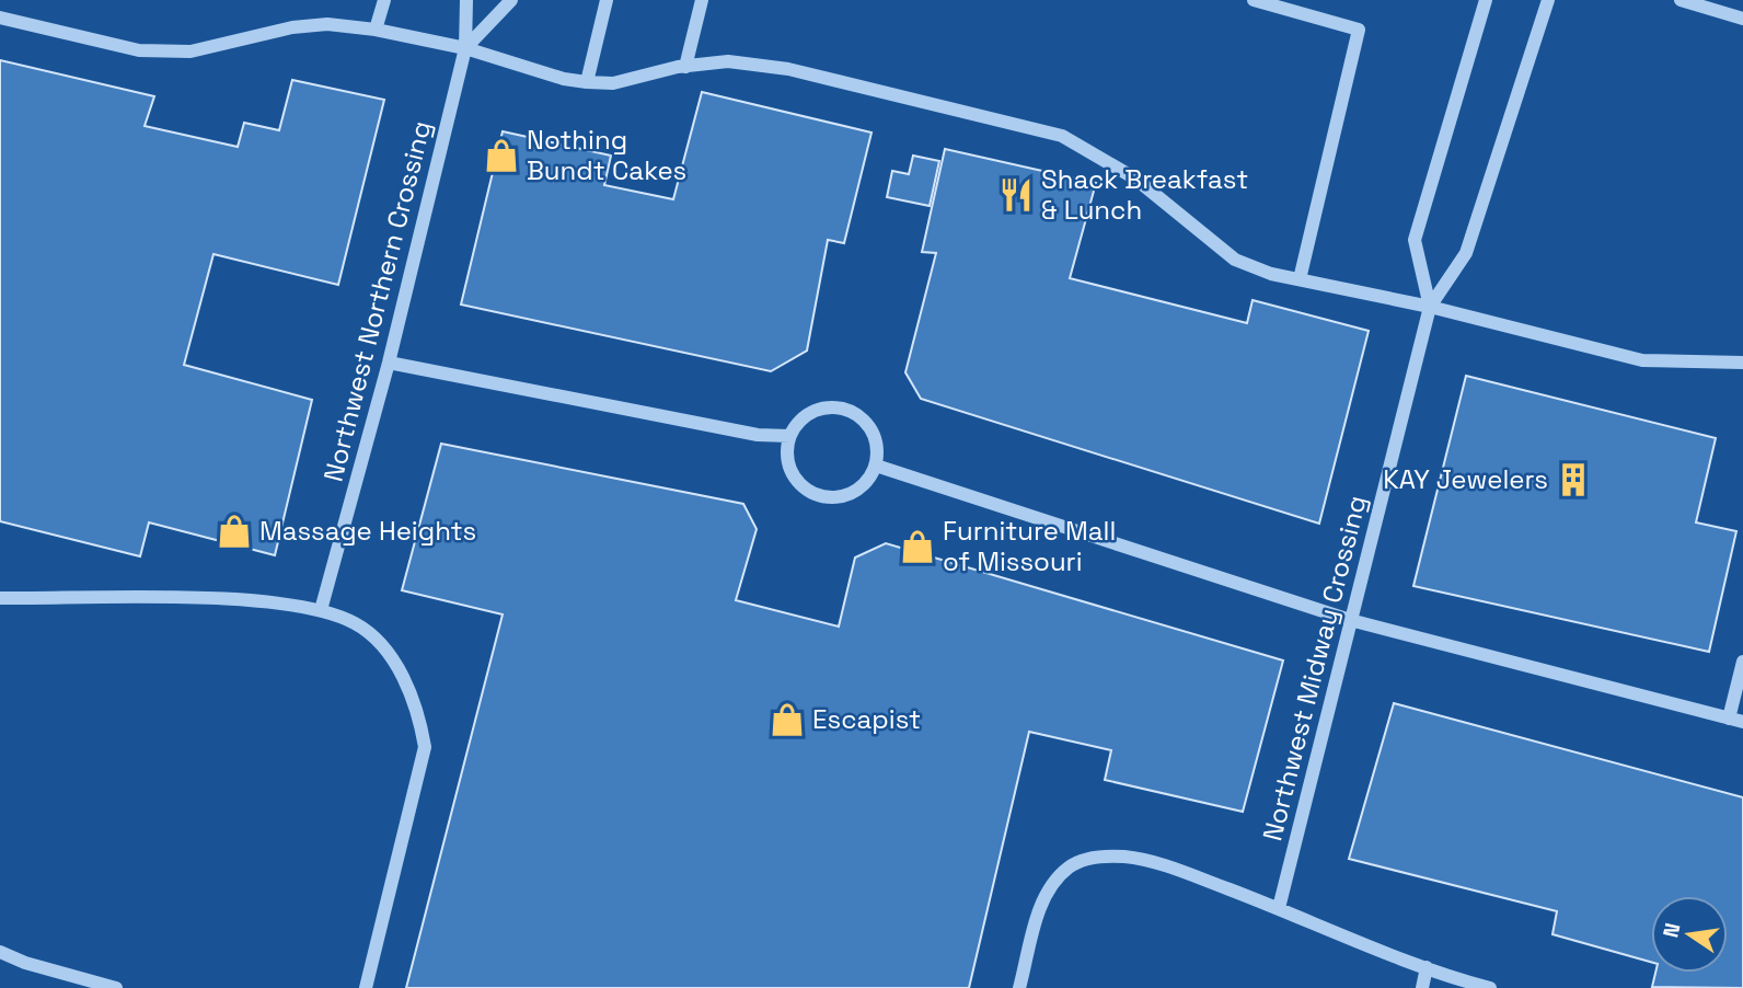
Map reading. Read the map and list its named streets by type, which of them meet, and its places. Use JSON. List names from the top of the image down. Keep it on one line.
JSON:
{"streets":{"street":["Northwest Northern Crossing","Northwest Midway Crossing"]},"places":{"shop":["Nothing Bundt Cakes","Massage Heights","Furniture Mall of Missouri","Escapist"],"restaurant":["Shack Breakfast & Lunch"],"building":["KAY Jewelers"]},"north":"left"}
